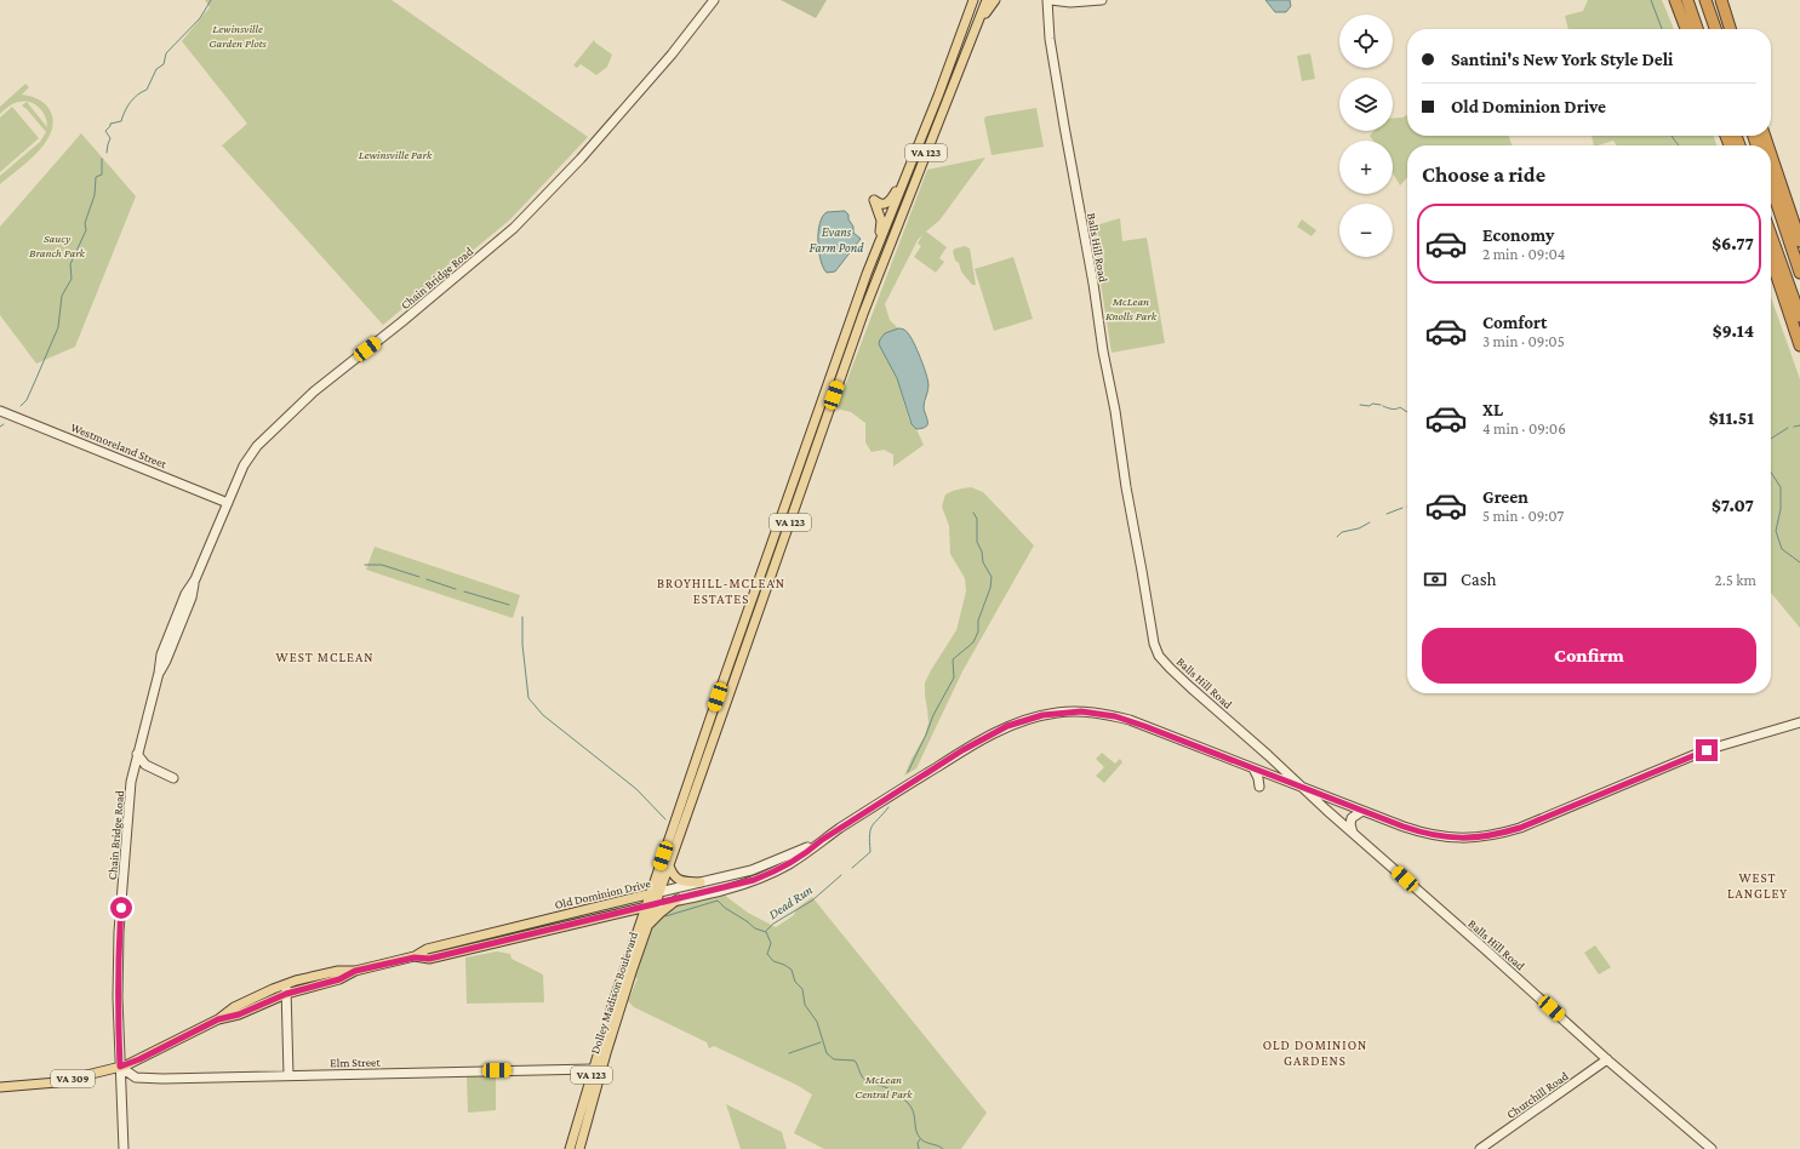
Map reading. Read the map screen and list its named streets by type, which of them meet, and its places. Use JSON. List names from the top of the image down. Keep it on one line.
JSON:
{"streets":{"main road":["VA 123","Balls Hill Road","Chain Bridge Road","Westmoreland Street","Old Dominion Drive","Dolley Madison Boulevard","Elm Street","VA 309","Churchill Road"]},"crossings":[["Balls Hill Road","Old Dominion Drive"],["Balls Hill Road","Churchill Road"],["Chain Bridge Road","Westmoreland Street"],["Chain Bridge Road","Old Dominion Drive"],["Chain Bridge Road","Elm Street"],["Old Dominion Drive","Dolley Madison Boulevard"],["Old Dominion Drive","Elm Street"],["Dolley Madison Boulevard","Elm Street"]],"districts":["BROYHILL-MCLEAN ESTATES","WEST MCLEAN","WEST LANGLEY","OLD DOMINION GARDENS"],"water":["Evans Farm Pond","Dead Run"],"parks":["Lewinsville Garden Plots","Lewinsville Park","Saucy Branch Park","McLean Knolls Park","McLean Central Park"],"page":{"map_buttons":["+","−"],"banner":["Santini's New York Style Deli","Old Dominion Drive"],"heading":"Choose a ride","list":[{"name":"Economy","note":"2 min · 09:04","value":"$6.77"},{"name":"Comfort","note":"3 min · 09:05","value":"$9.14"},{"name":"XL","note":"4 min · 09:06","value":"$11.51"},{"name":"Green","note":"5 min · 09:07","value":"$7.07"}],"pay":["Cash","2.5 km"],"buttons":"Confirm"}}
